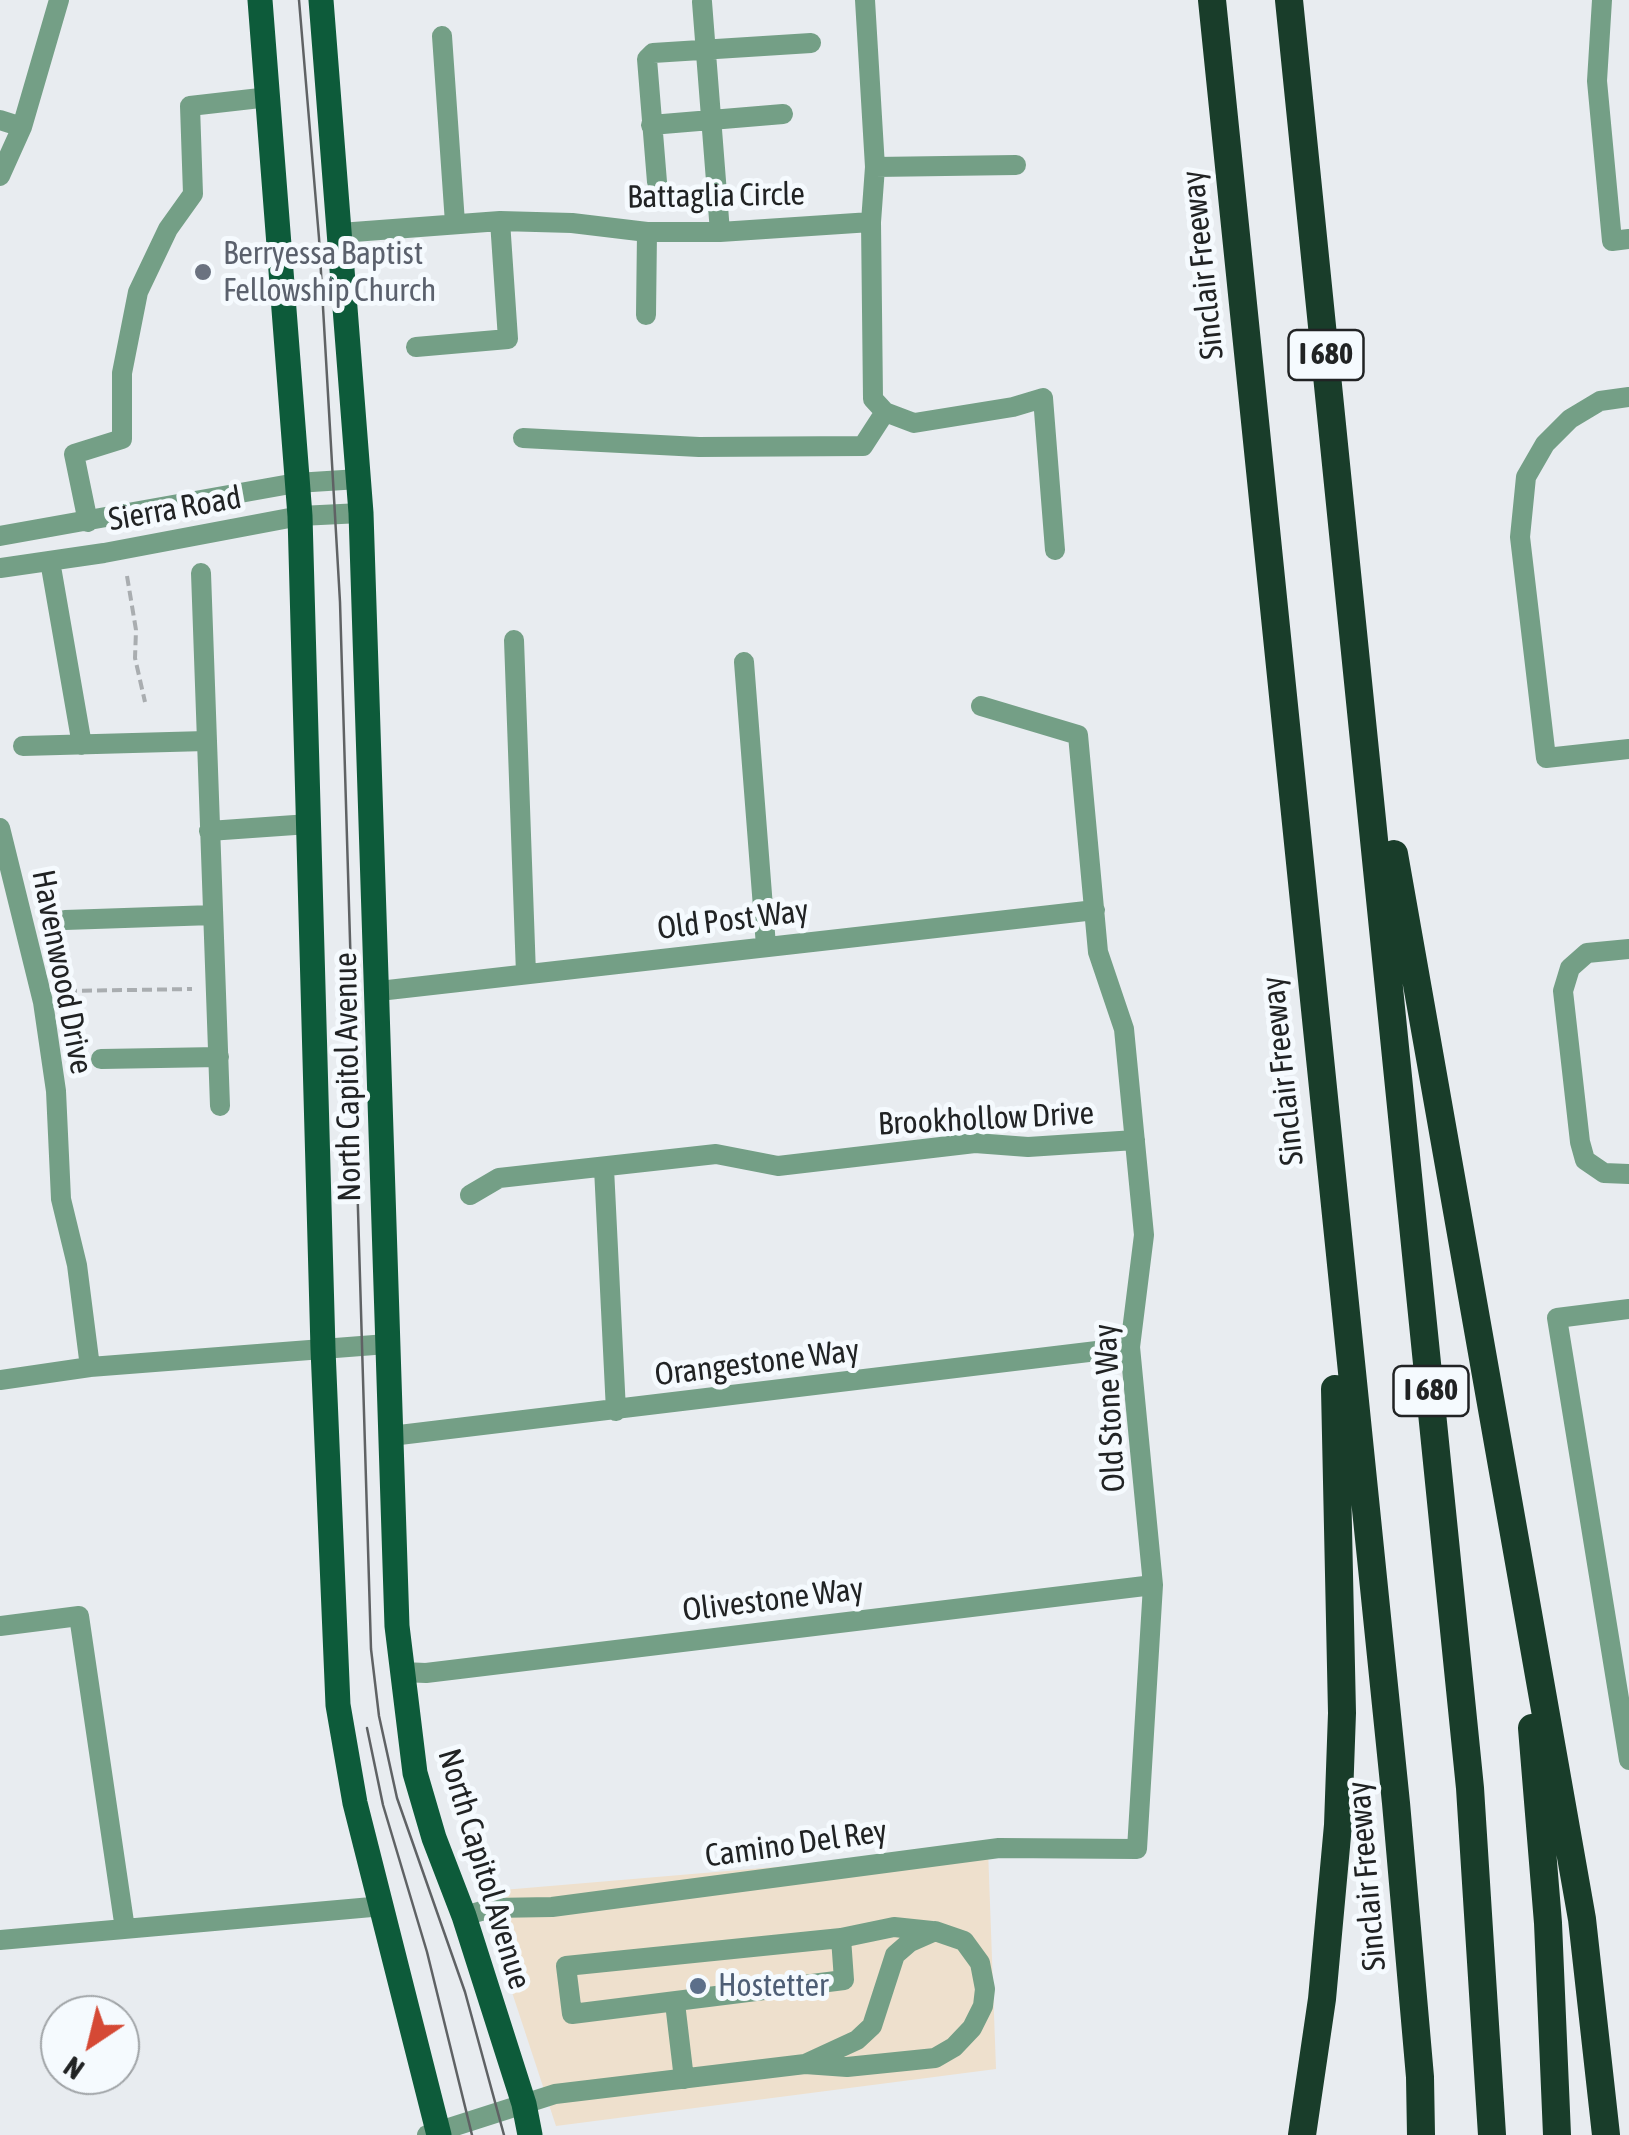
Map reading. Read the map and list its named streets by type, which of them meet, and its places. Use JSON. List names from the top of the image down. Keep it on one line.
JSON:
{"streets":{"highway":["Sinclair Freeway","I 680"],"main road":["North Capitol Avenue"],"street":["Battaglia Circle","Sierra Road","Old Post Way","Havenwood Drive","Brookhollow Drive","Orangestone Way","Old Stone Way","Olivestone Way","Camino Del Rey"]},"crossings":[["Battaglia Circle","North Capitol Avenue"],["Sierra Road","North Capitol Avenue"],["Old Post Way","North Capitol Avenue"],["Old Post Way","Old Stone Way"],["North Capitol Avenue","Orangestone Way"],["North Capitol Avenue","Olivestone Way"],["North Capitol Avenue","Camino Del Rey"],["Brookhollow Drive","Old Stone Way"],["Orangestone Way","Old Stone Way"],["Old Stone Way","Olivestone Way"],["Old Stone Way","Camino Del Rey"]],"places":["Berryessa Baptist Fellowship Church","Hostetter"],"north":"bottom left"}
